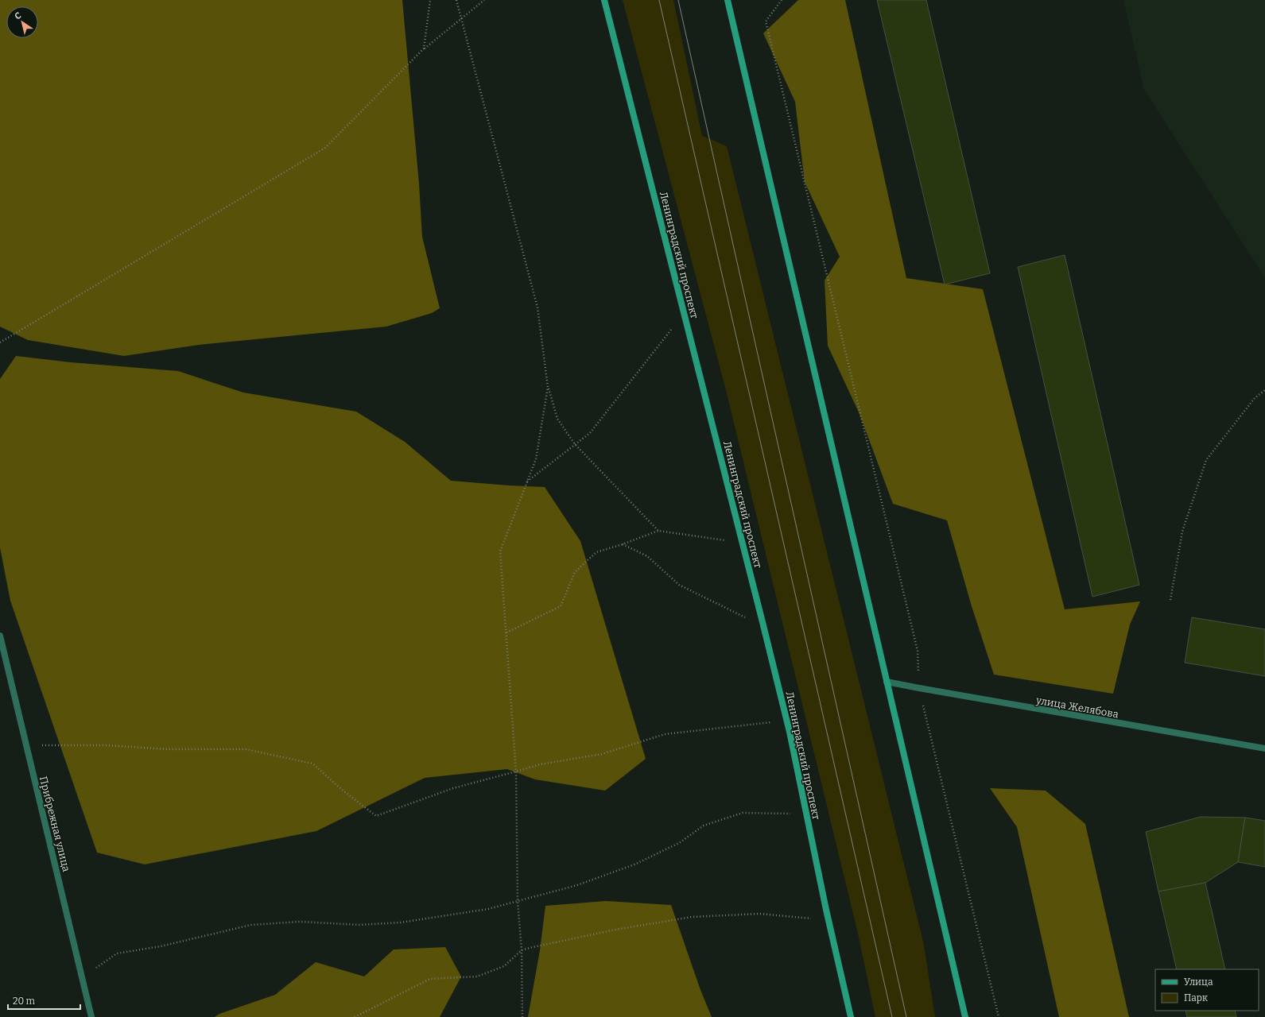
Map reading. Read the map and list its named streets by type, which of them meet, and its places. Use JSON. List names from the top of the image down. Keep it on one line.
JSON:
{"streets":{"main road":["Ленинградский проспект"],"street":["улица Желябова","Прибрежная улица"]},"legend":["Улица","Парк"],"scale_bar":"20 m","north":"top left"}
